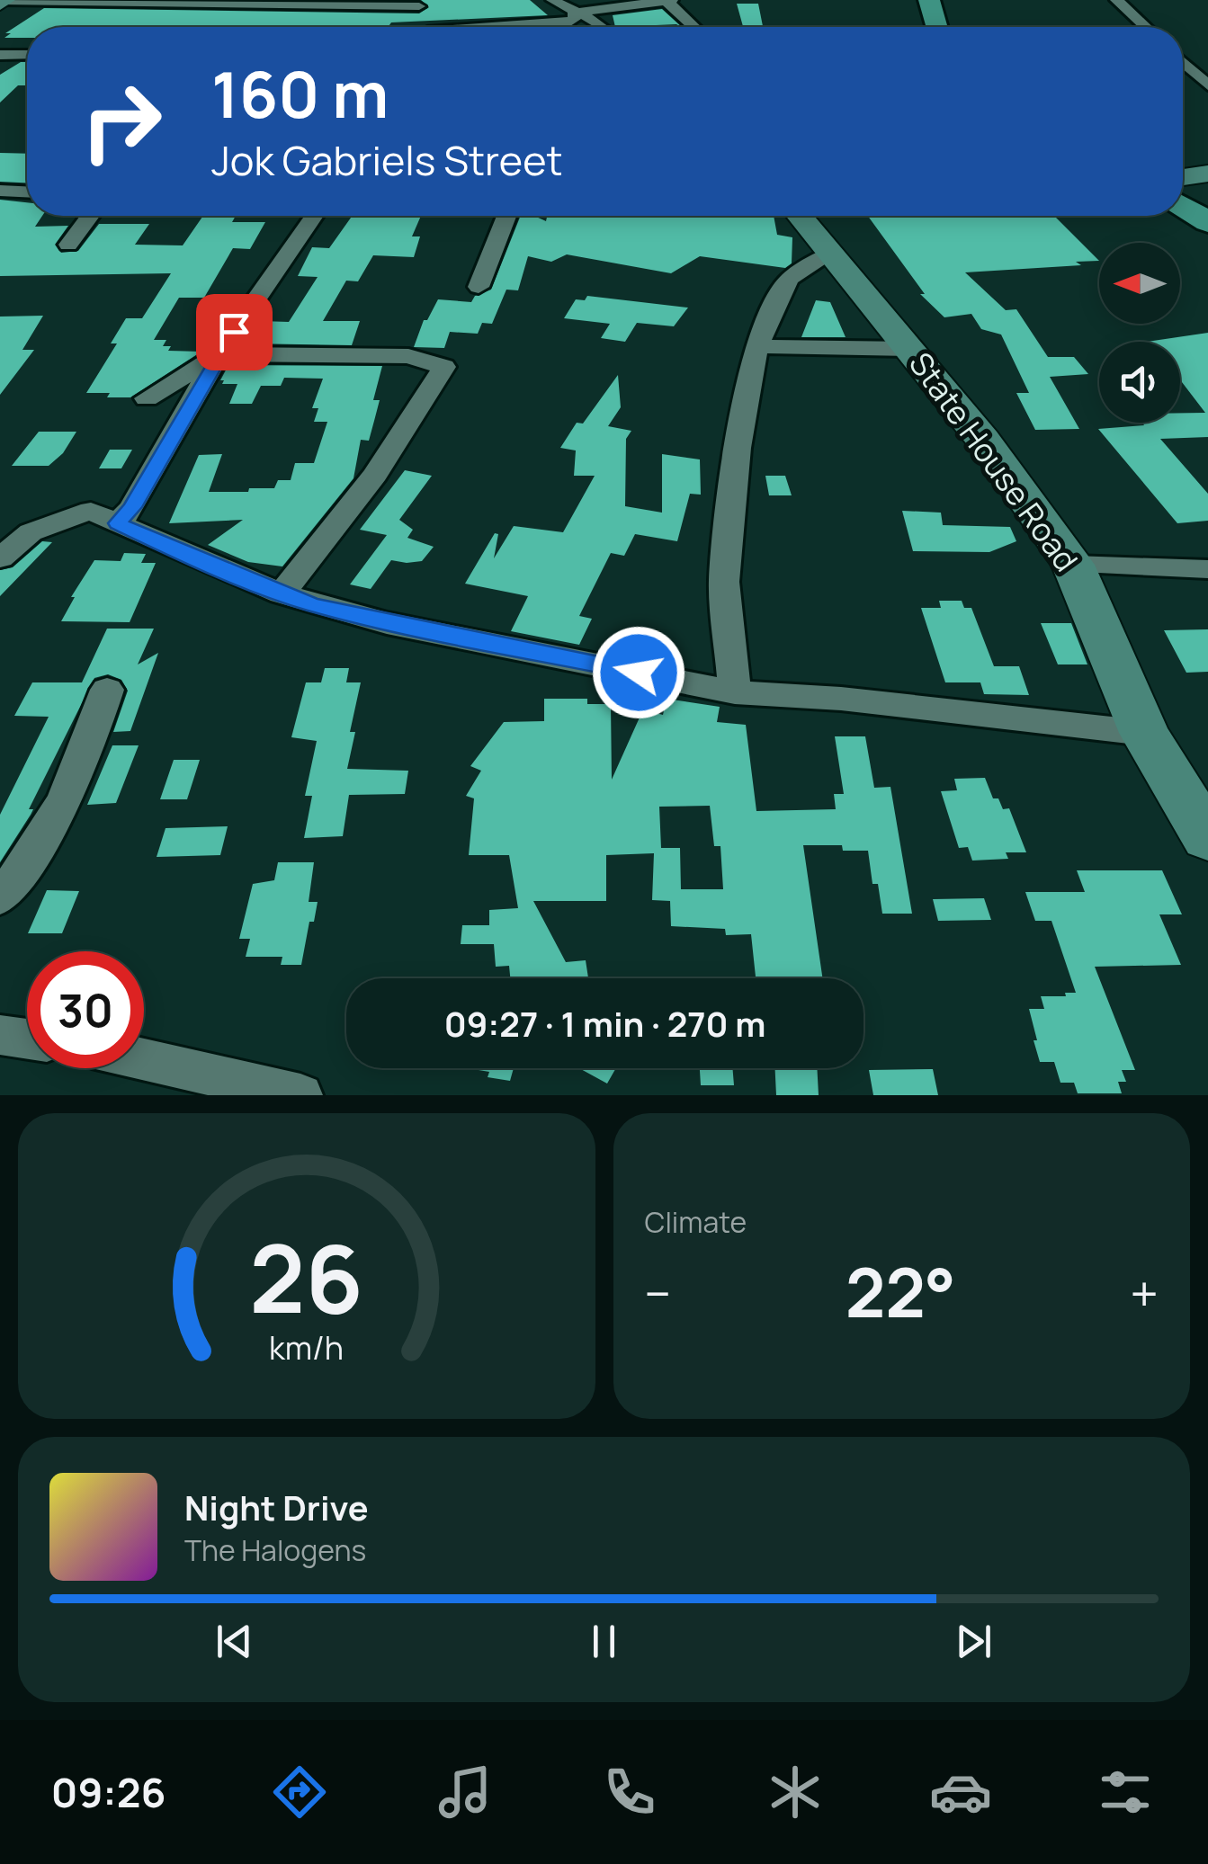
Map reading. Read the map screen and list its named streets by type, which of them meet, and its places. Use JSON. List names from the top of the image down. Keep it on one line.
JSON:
{"streets":{"main road":["State House Road"]},"north":"left","page":{"turn":["160 m","Jok Gabriels Street"],"limit":"30","trip":"09:27 · 1 min · 270 m","tile":"Climate","heat":["−","22°","+"],"song":["Night Drive","The Halogens"],"tabs":"09:26","gauge":["26","km/h"]}}
